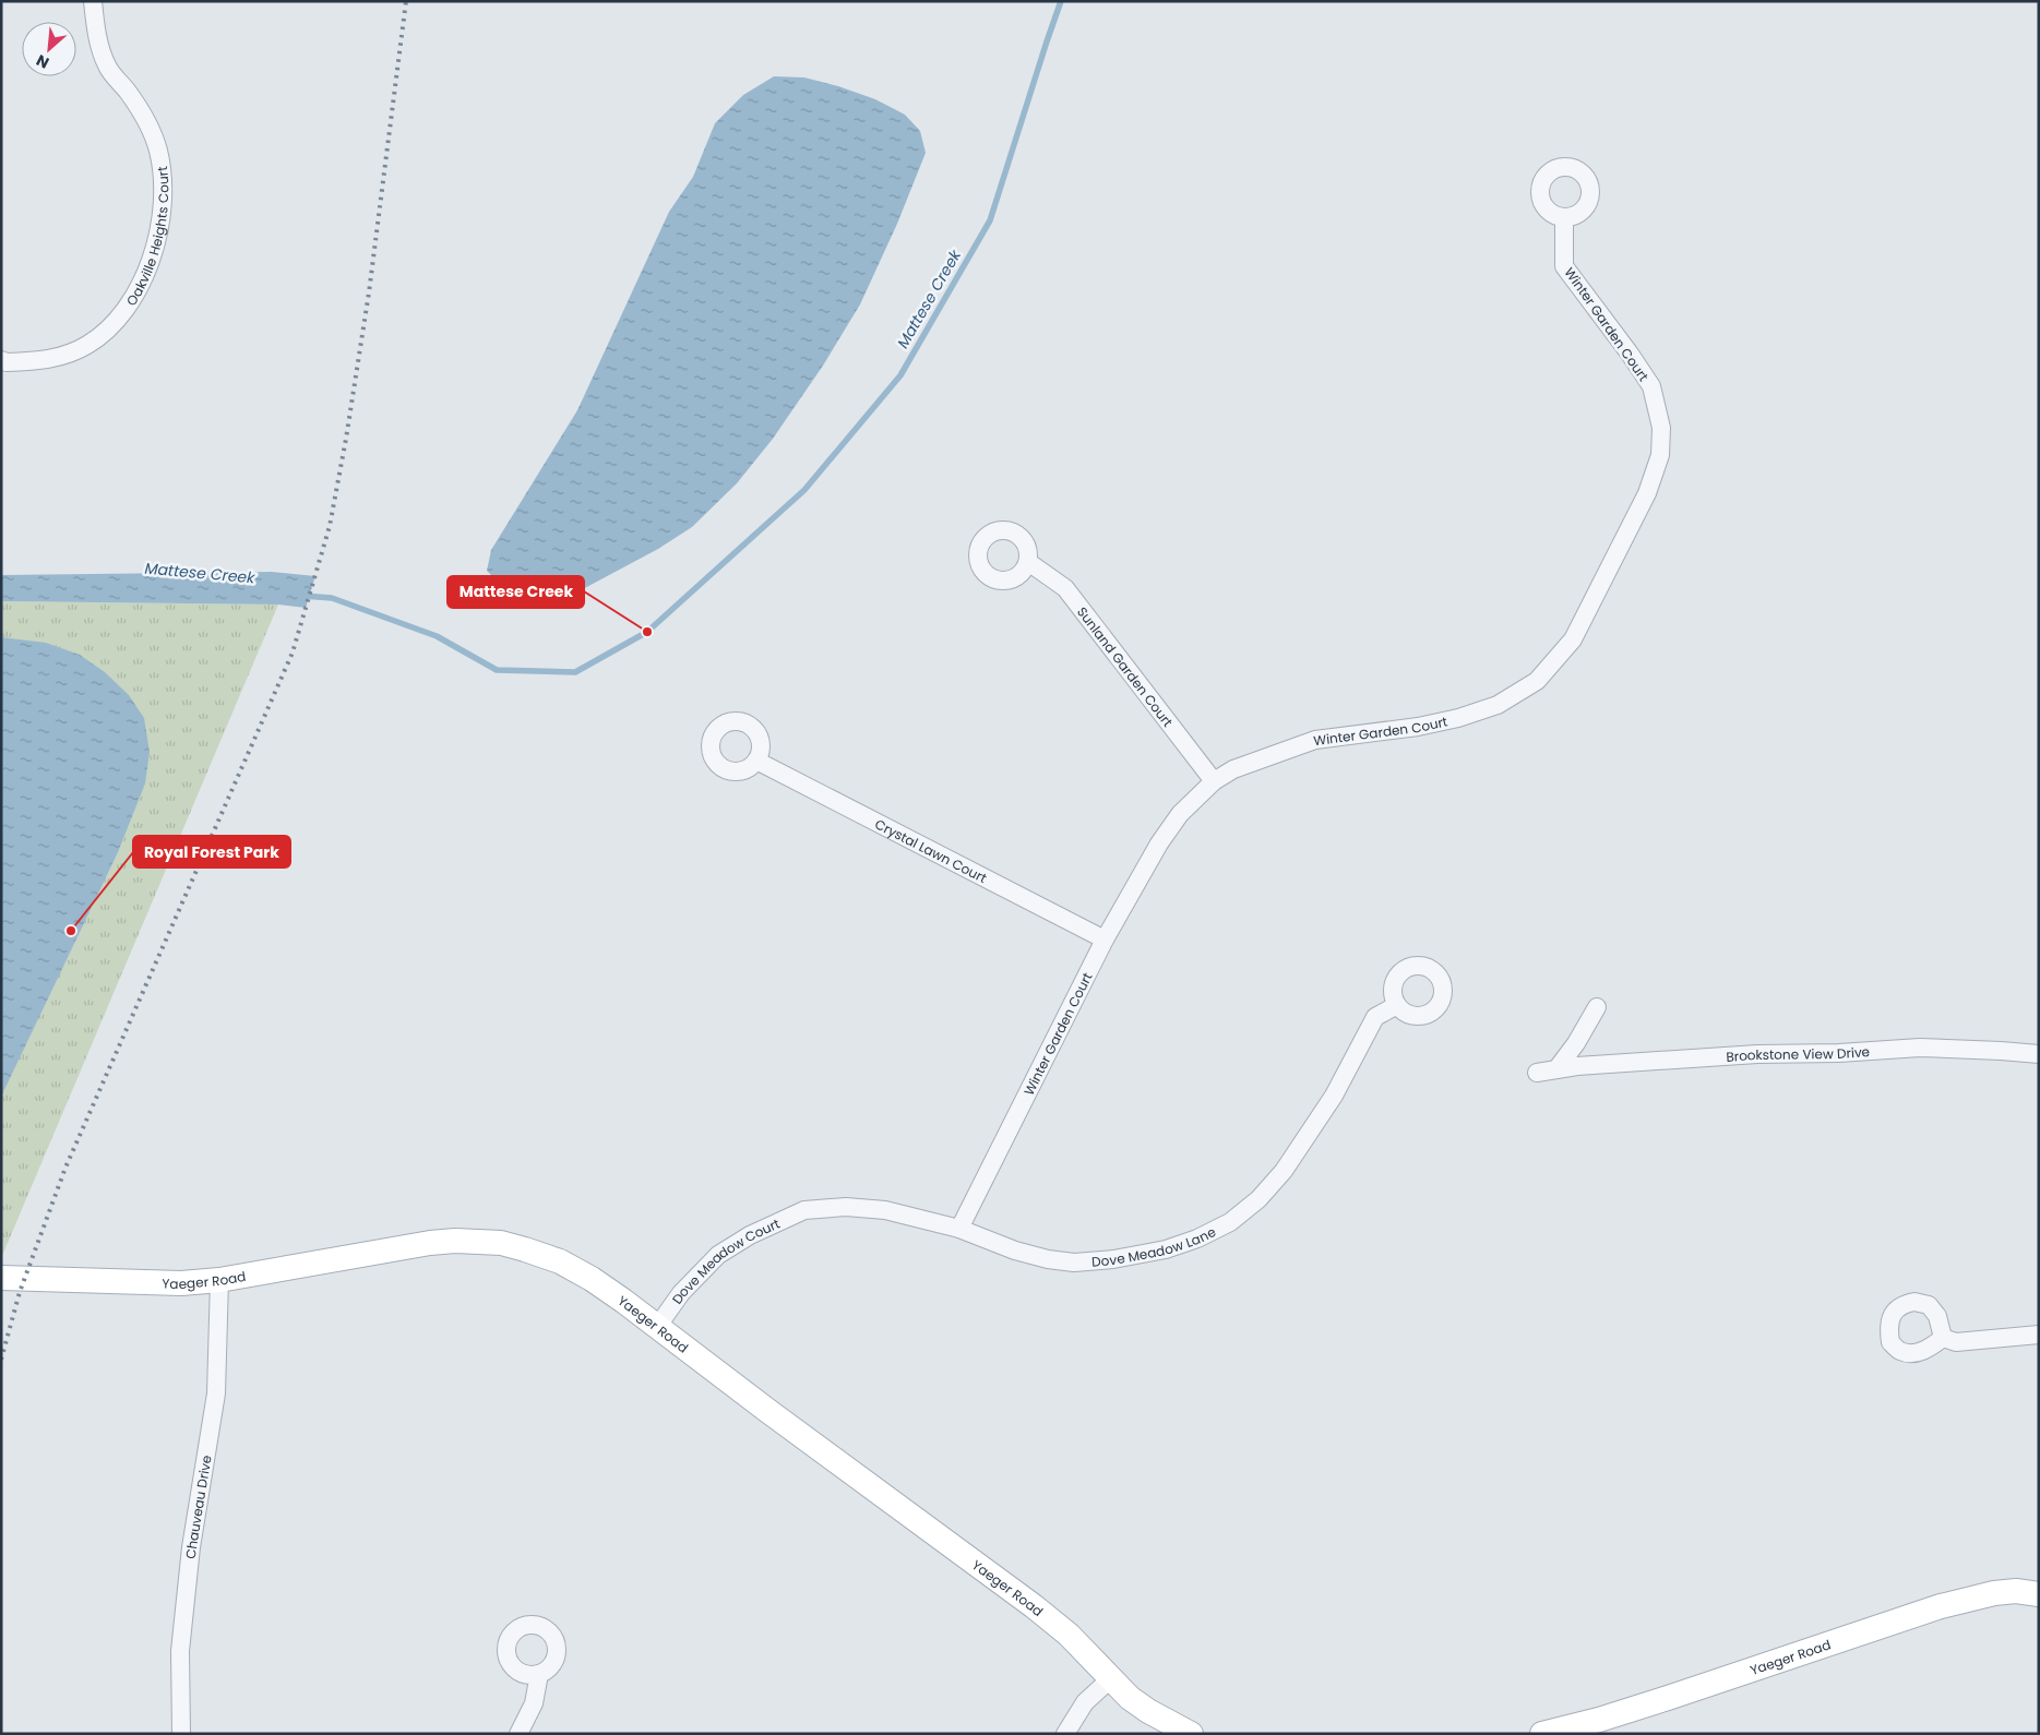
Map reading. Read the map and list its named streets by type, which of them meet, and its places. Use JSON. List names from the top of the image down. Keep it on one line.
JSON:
{"streets":{"street":["Oakville Heights Court","Winter Garden Court","Sunland Garden Court","Crystal Lawn Court","Brookstone View Drive","Dove Meadow Lane","Dove Meadow Court","Yaeger Road","Chauveau Drive"]},"crossings":[["Winter Garden Court","Sunland Garden Court"],["Winter Garden Court","Crystal Lawn Court"],["Winter Garden Court","Dove Meadow Lane"],["Dove Meadow Lane","Dove Meadow Court"],["Dove Meadow Court","Yaeger Road"],["Yaeger Road","Chauveau Drive"]],"water":["Mattese Creek"],"places":["Mattese Creek","Royal Forest Park"],"north":"bottom left"}
